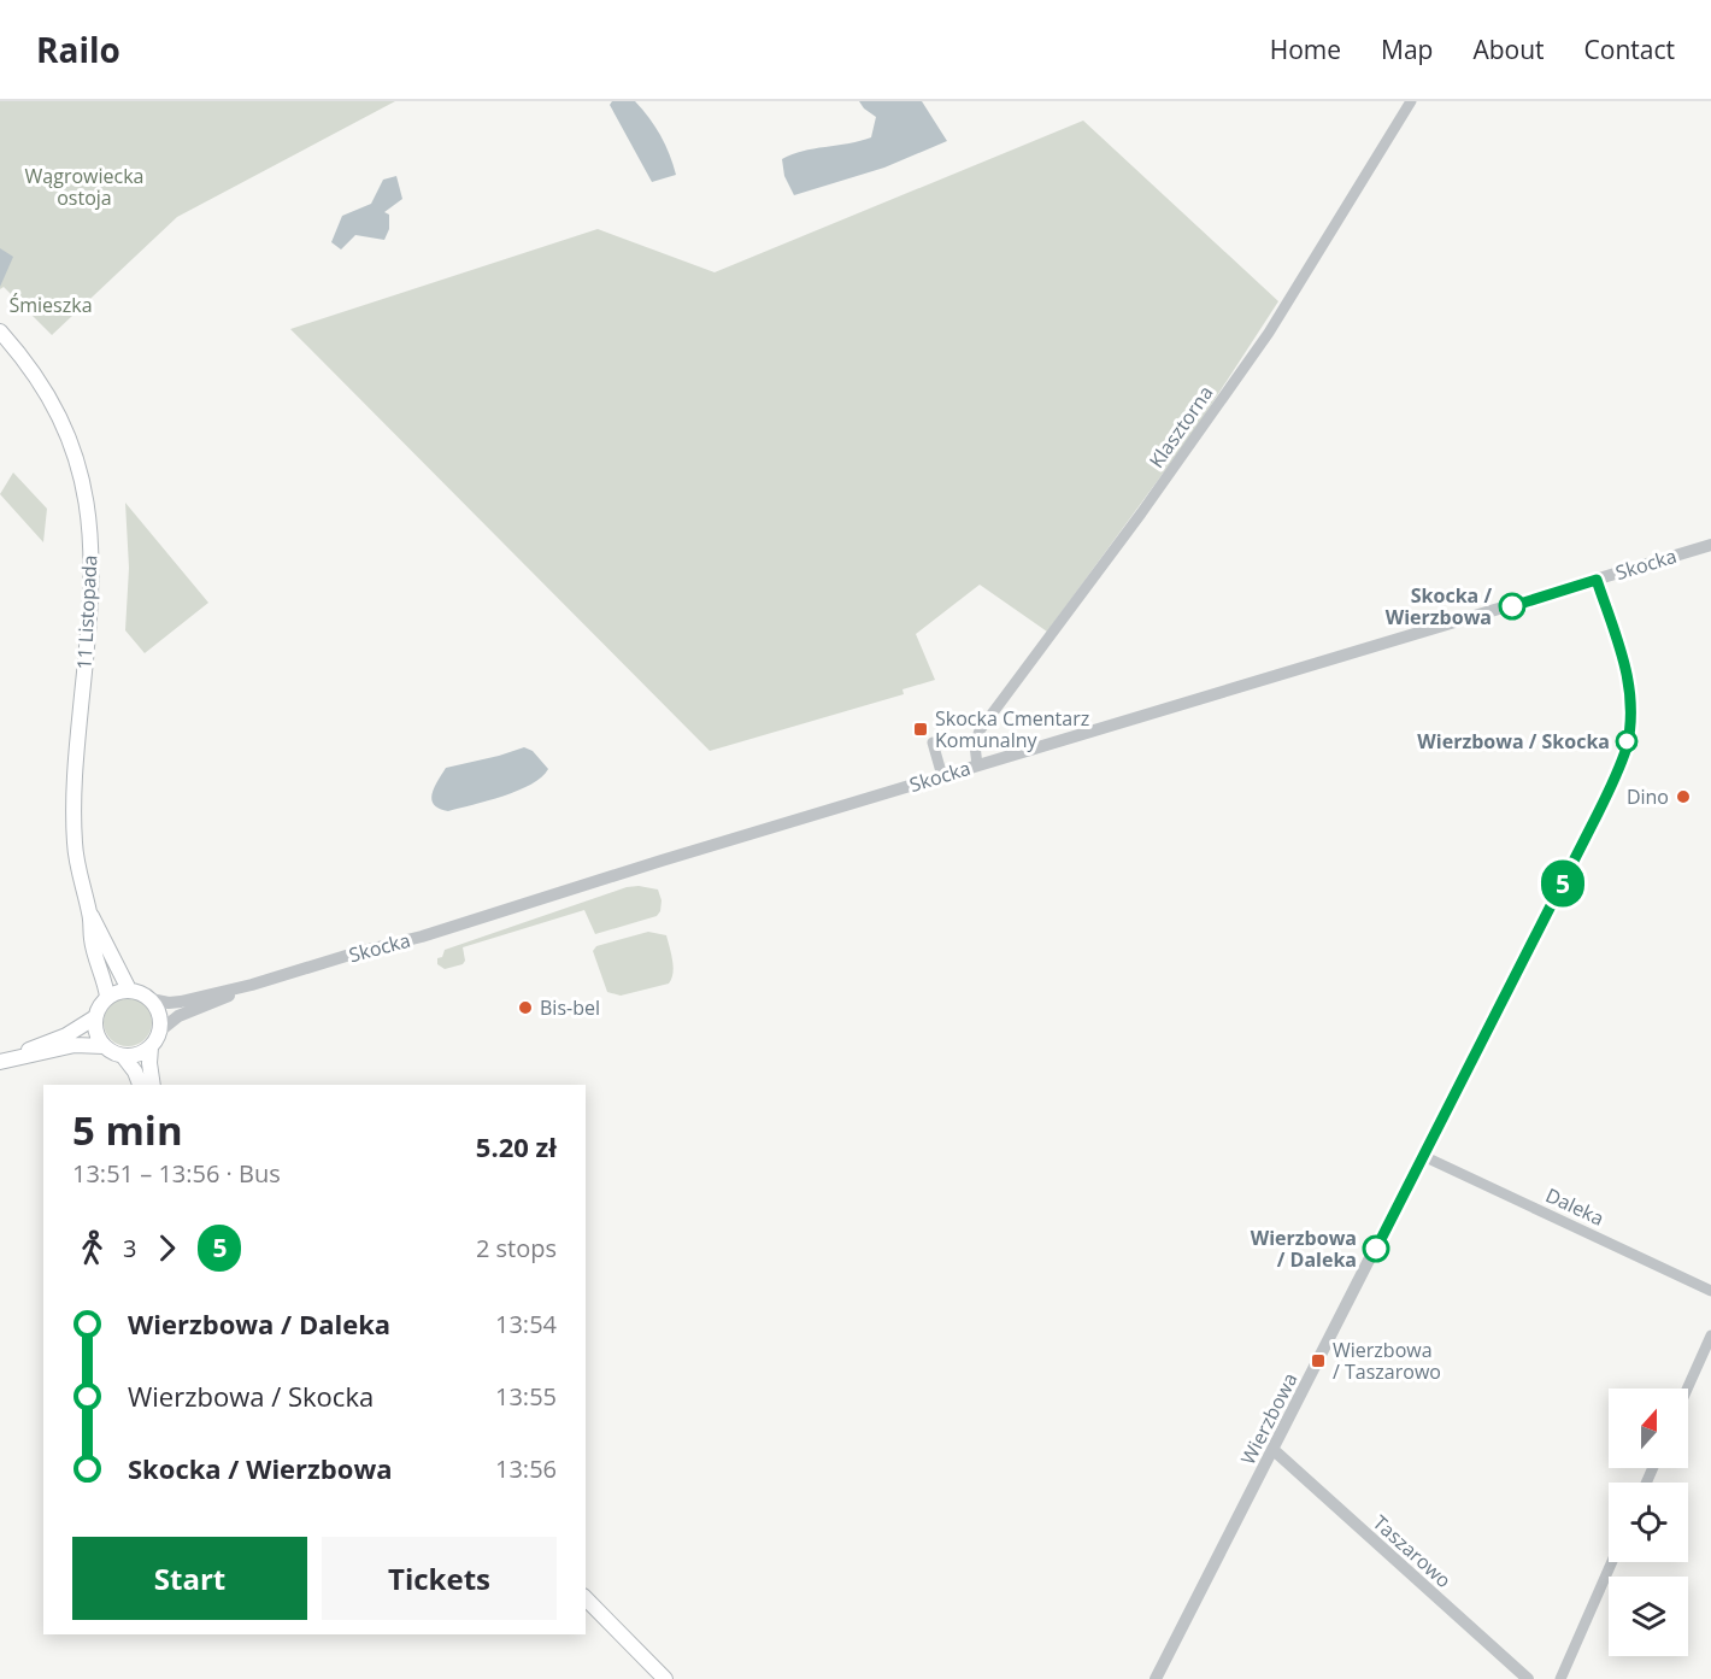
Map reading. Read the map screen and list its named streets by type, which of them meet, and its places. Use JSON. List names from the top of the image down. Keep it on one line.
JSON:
{"streets":{"main road":["11 Listopada"],"street":["Klasztorna","Skocka","Daleka","Wierzbowa","Taszarowo"]},"crossings":[["Klasztorna","Skocka"],["Skocka","11 Listopada"],["Skocka","Wierzbowa"],["Daleka","Wierzbowa"],["Wierzbowa","Taszarowo"]],"parks":["Wągrowiecka ostoja","Śmieszka"],"places":{"other":["Skocka / Wierzbowa","Wierzbowa / Skocka","Dino","Bis-bel","Wierzbowa / Daleka"],"transit":["Skocka Cmentarz Komunalny","Wierzbowa / Taszarowo"]},"lines":["bus line 5"],"north":"top","page":{"header":"Railo","nav":["Home","Map","About","Contact"],"on_map":"5","heading":["5 min","13:51 – 13:56 · Bus","5.20 zł"],"legs":["3","5","2 stops"],"list":[{"name":"Wierzbowa / Daleka","value":"13:54"},{"name":"Wierzbowa / Skocka","value":"13:55"},{"name":"Skocka / Wierzbowa","value":"13:56"}],"buttons":["Start","Tickets"]}}
